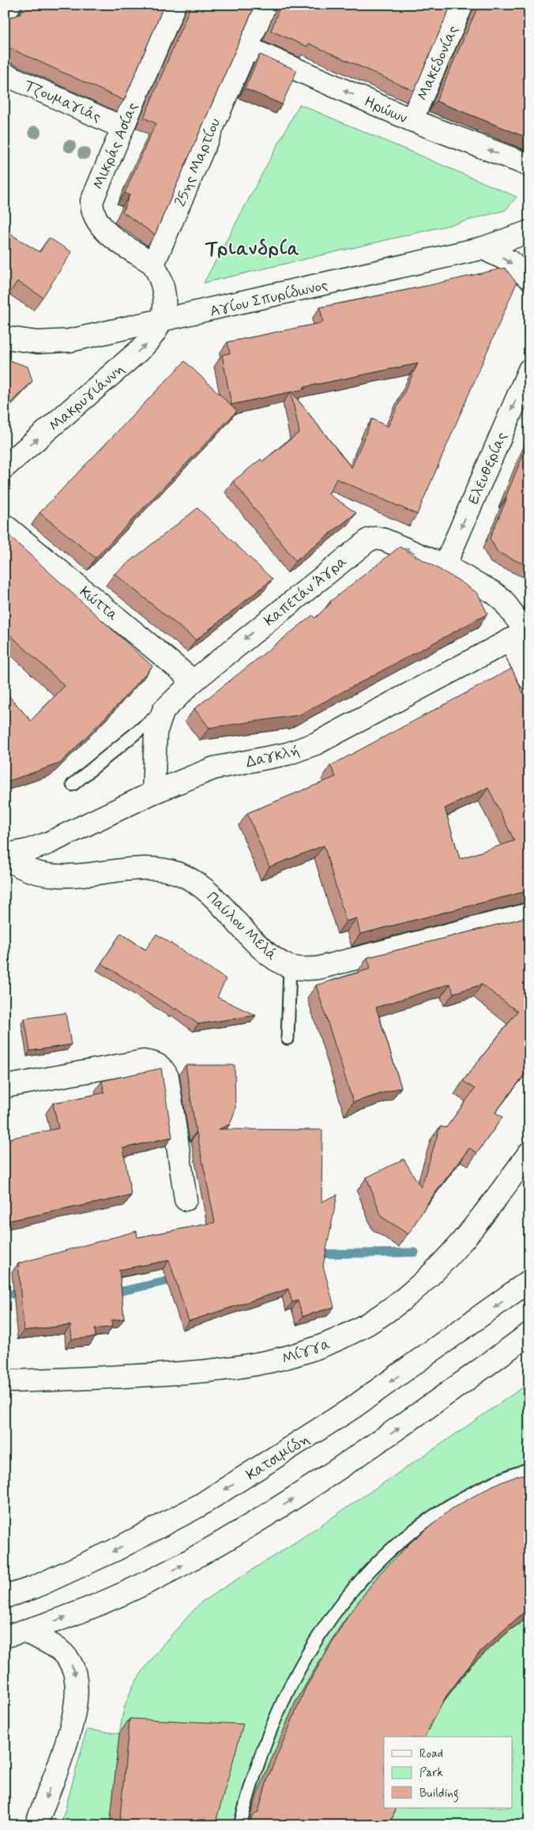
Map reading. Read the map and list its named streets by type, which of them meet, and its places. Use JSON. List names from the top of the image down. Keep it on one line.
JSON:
{"streets":{"street":["Μακεδονίας","Τζουμαγιάς","Ηρώων","Μικράς Ασίας","25ης Μαρτίου","Αγίου Σπυρίδωνος","Μακρυγιάννη","Ελευθερίας","Καπετάν Άγρα","Κώττα","Δαγκλή","Παύλου Μελά","Μίγγα","Κατσιμίδη"]},"crossings":[["Μακεδονίας","Ηρώων"],["Τζουμαγιάς","Μικράς Ασίας"],["Ηρώων","25ης Μαρτίου"],["Μικράς Ασίας","25ης Μαρτίου"],["Αγίου Σπυρίδωνος","Μακρυγιάννη"],["Ελευθερίας","Καπετάν Άγρα"],["Καπετάν Άγρα","Κώττα"],["Καπετάν Άγρα","Δαγκλή"],["Δαγκλή","Παύλου Μελά"]],"one_way":["Ηρώων","Μακρυγιάννη","Ελευθερίας","Καπετάν Άγρα"],"districts":["Τριανδρία"],"legend":["Road","Park","Building"]}
